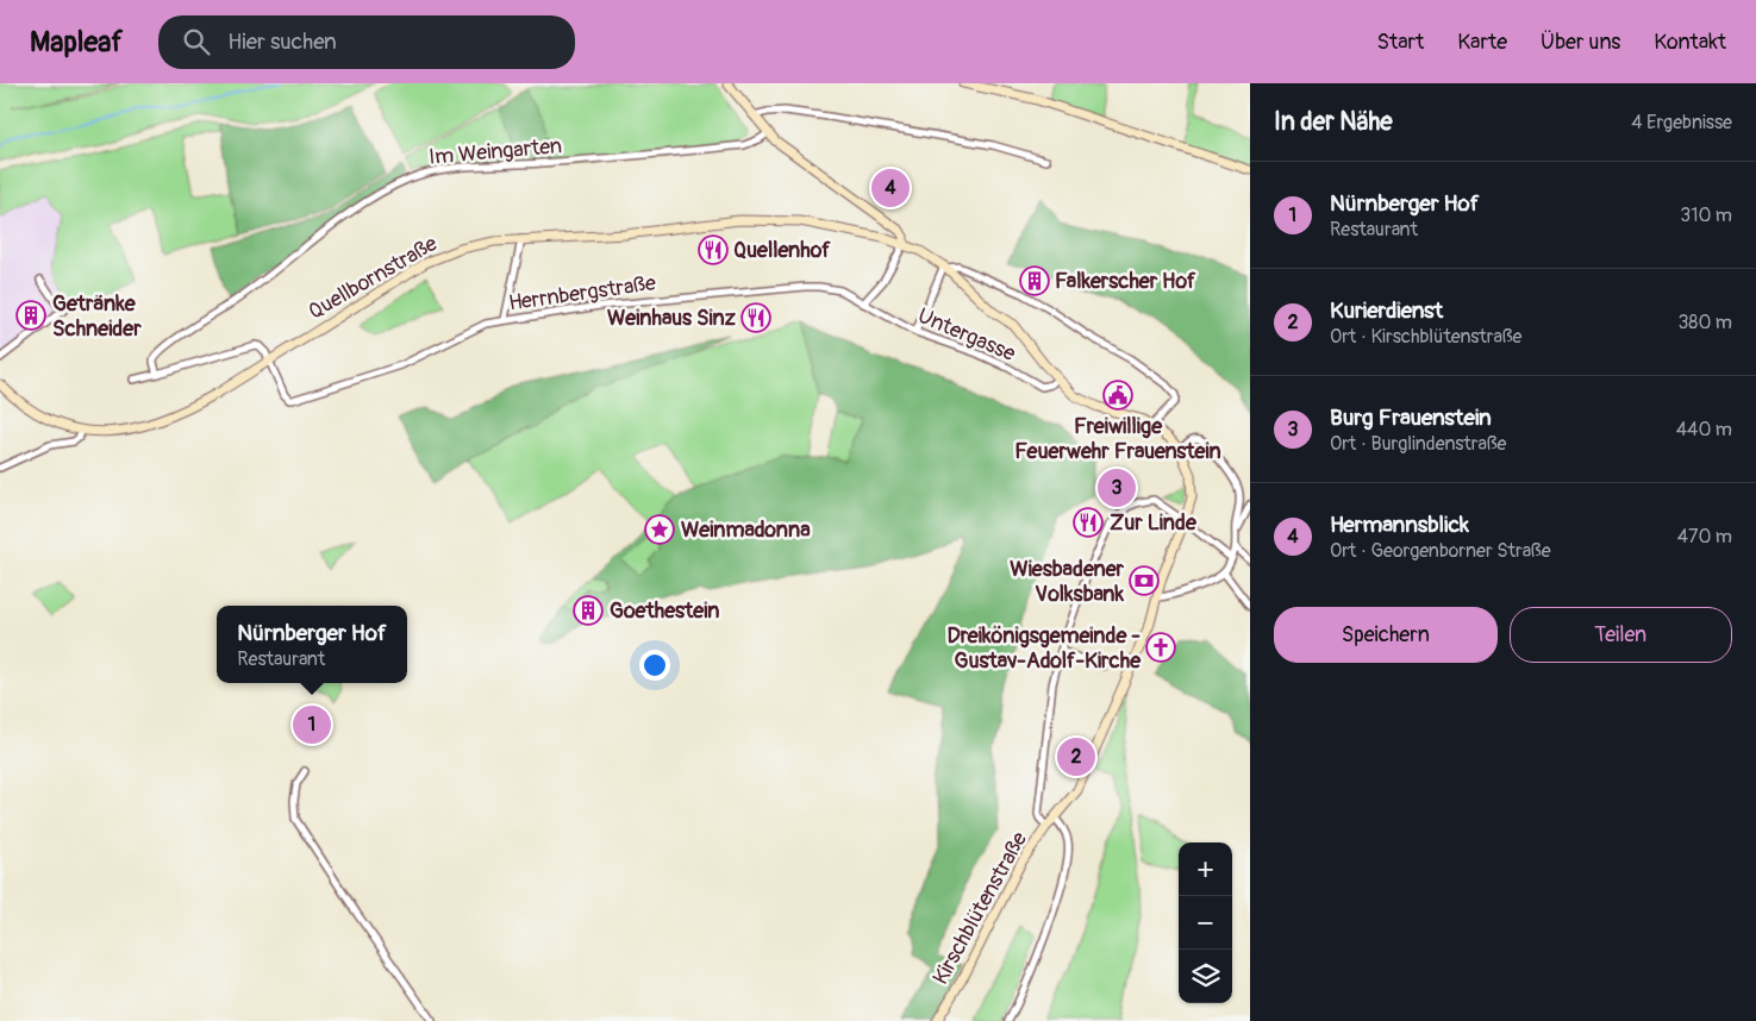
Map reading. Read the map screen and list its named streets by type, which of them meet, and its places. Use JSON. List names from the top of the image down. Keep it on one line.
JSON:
{"streets":{"main road":["Quellbornstraße","Kirschblütenstraße"],"street":["Im Weingarten","Herrnbergstraße","Untergasse"]},"crossings":[["Quellbornstraße","Herrnbergstraße"],["Quellbornstraße","Kirschblütenstraße"],["Herrnbergstraße","Untergasse"],["Untergasse","Kirschblütenstraße"]],"places":{"restaurant":["Quellenhof","Weinhaus Sinz","Zur Linde"],"building":["Falkerscher Hof","Getränke Schneider","Goethestein"],"public building":["Freiwillige Feuerwehr Frauenstein"],"place":["Weinmadonna"],"bank":["Wiesbadener Volksbank"],"church":["Dreikönigsgemeinde - Gustav-Adolf-Kirche"]},"page":{"header":"Mapleaf","search":"Hier suchen","nav":["Start","Karte","Über uns","Kontakt"],"heading":["In der Nähe","4 Ergebnisse"],"list":[{"mark":"1","name":"Nürnberger Hof","note":"Restaurant","value":"310 m"},{"mark":"2","name":"Kurierdienst","note":"Ort · Kirschblütenstraße","value":"380 m"},{"mark":"3","name":"Burg Frauenstein","note":"Ort · Burglindenstraße","value":"440 m"},{"mark":"4","name":"Hermannsblick","note":"Ort · Georgenborner Straße","value":"470 m"}],"pins":["4","3","1","2"],"buttons":["Speichern","Teilen"],"popup":["Nürnberger Hof","Restaurant"],"map_buttons":["+","−"]}}
